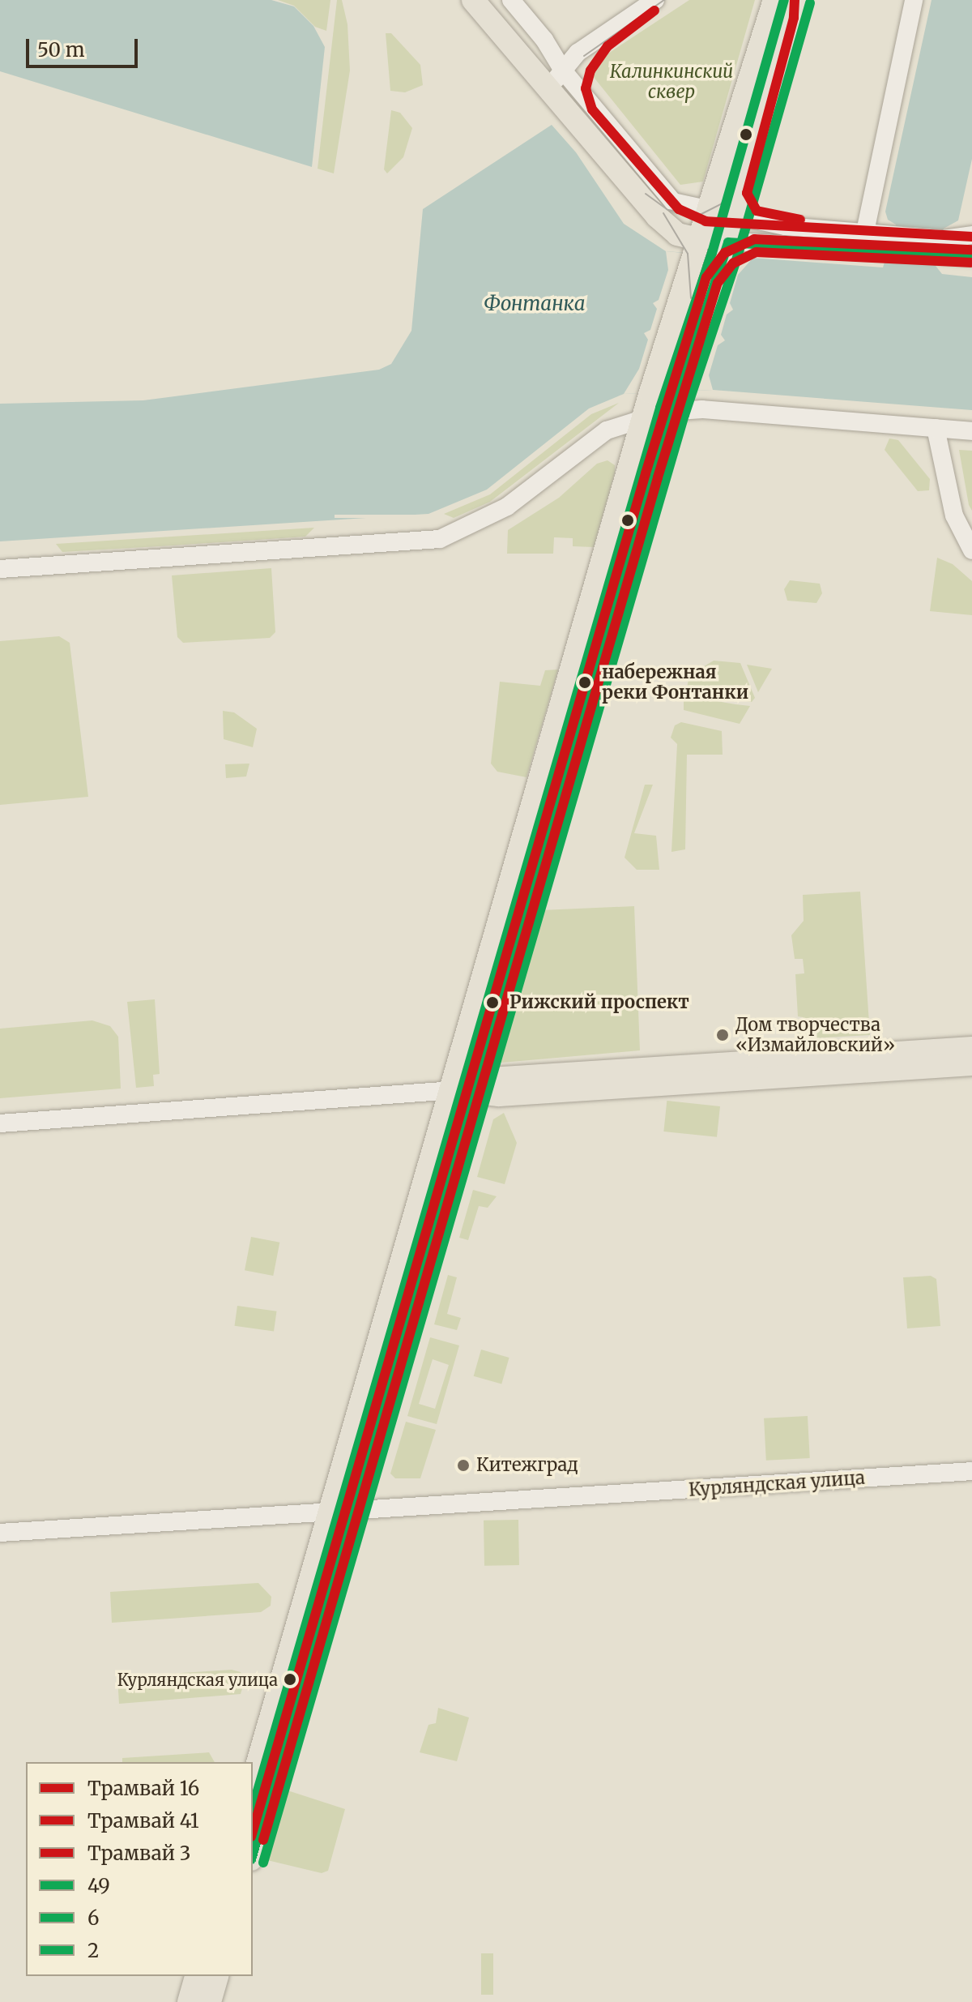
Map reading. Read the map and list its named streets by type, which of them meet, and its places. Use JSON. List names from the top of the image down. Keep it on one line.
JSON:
{"streets":{"street":["Курляндская улица"]},"water":["Фонтанка"],"parks":["Калинкинский сквер"],"places":["набережная реки Фонтанки","Рижский проспект","Дом творчества «Измайловский»","Китежград","Курляндская улица"],"lines":["tram line 3","transit line 2","transit line 6","tram line 16","transit line 49","tram line 41"],"legend":["Трамвай 16","Трамвай 41","Трамвай 3","49","6","2"],"scale_bar":"50 m"}
